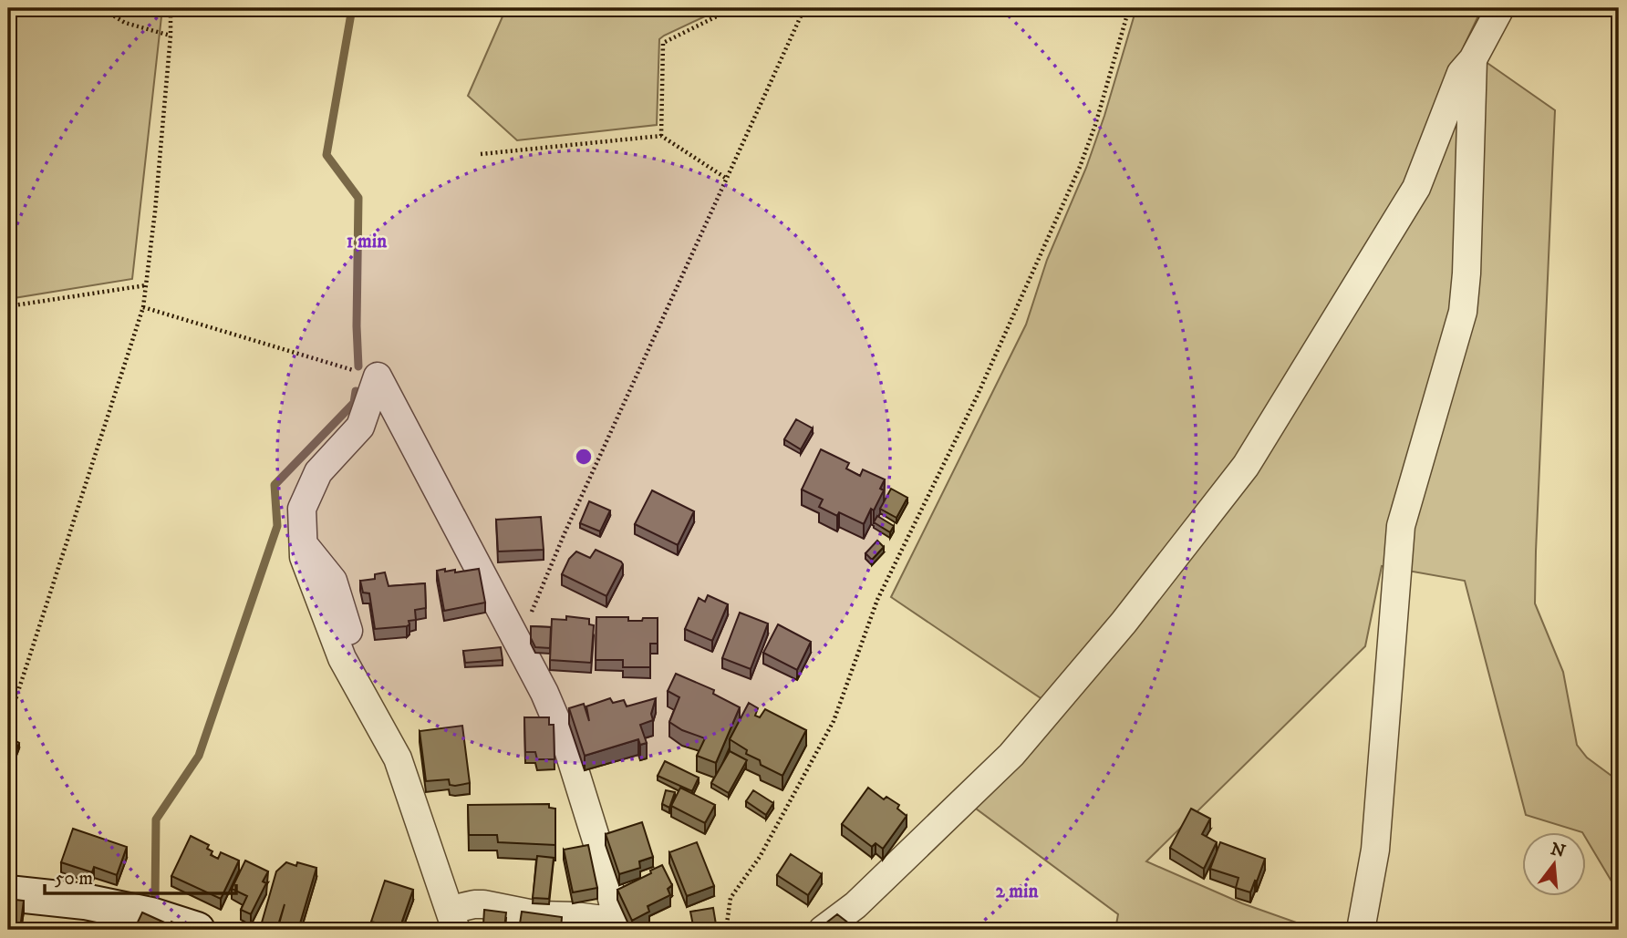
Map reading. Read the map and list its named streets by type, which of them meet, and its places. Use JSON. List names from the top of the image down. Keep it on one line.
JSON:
{"scale_bar":"50 m","north":"top","rings":["1 min","2 min"]}
